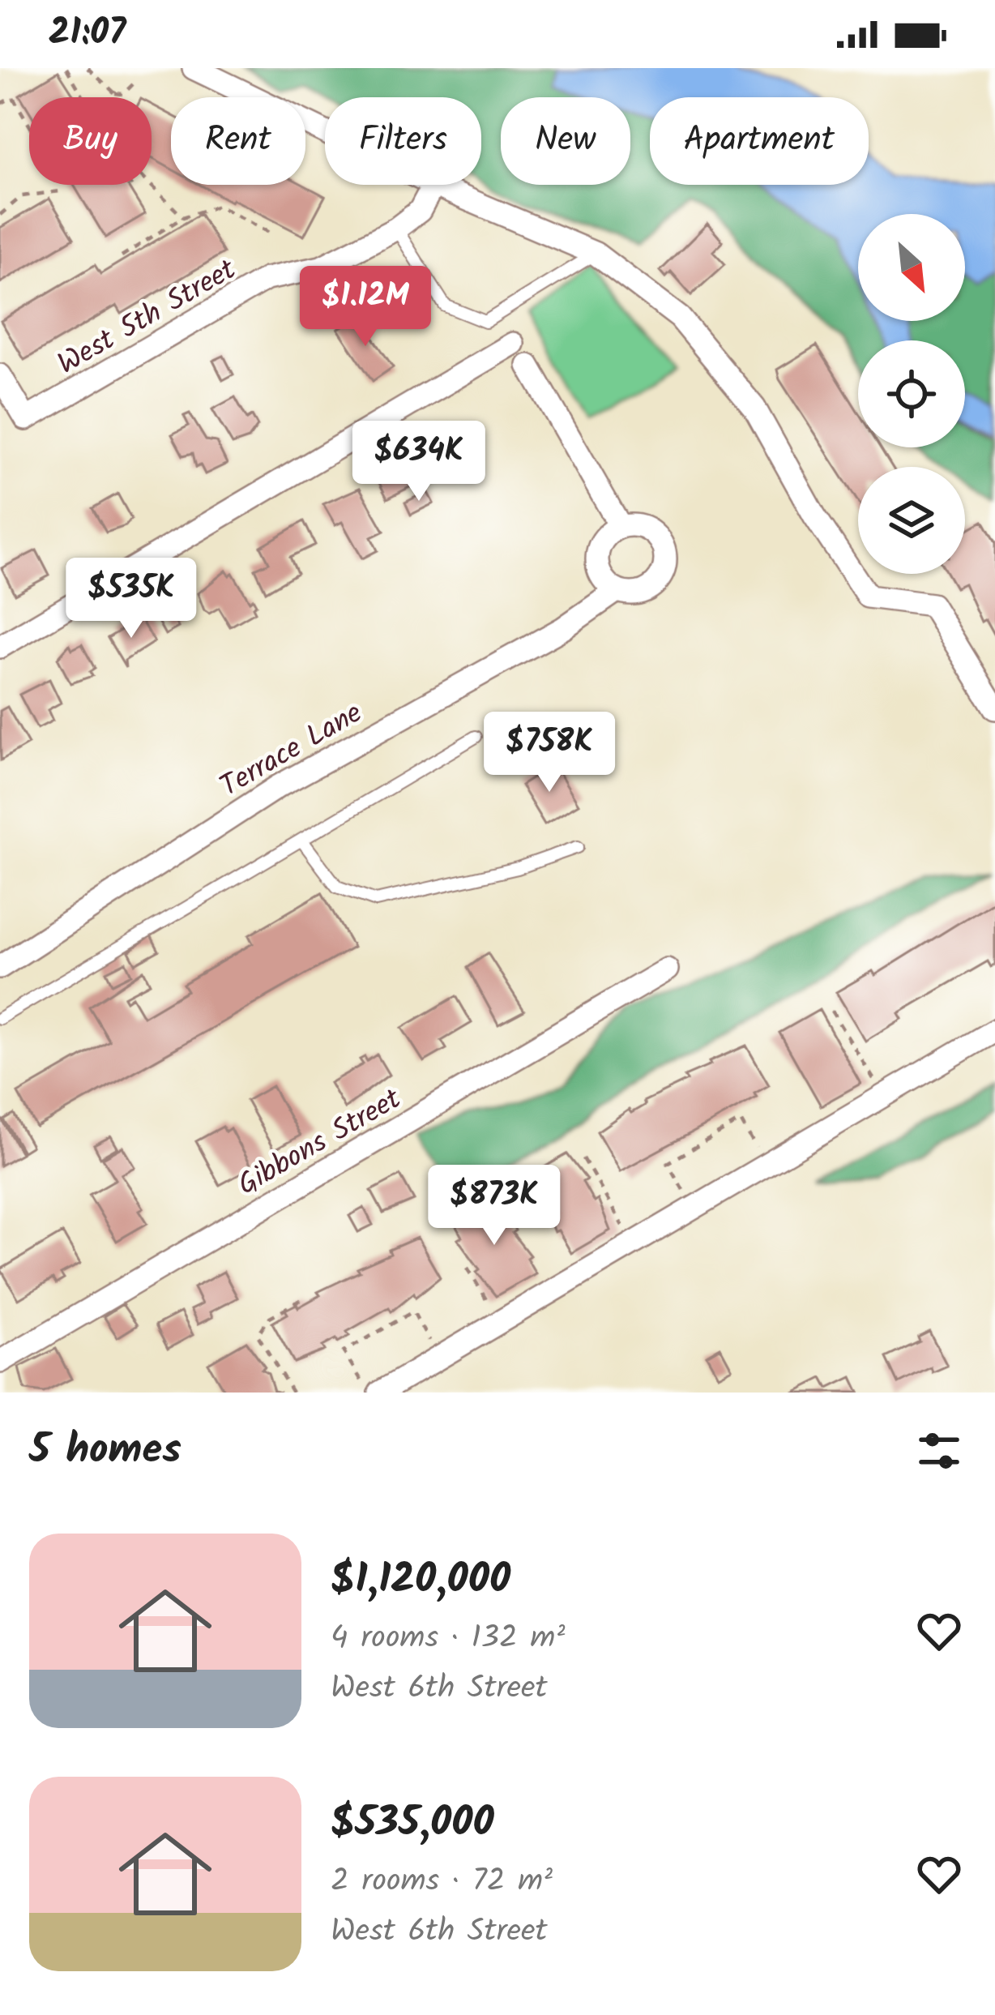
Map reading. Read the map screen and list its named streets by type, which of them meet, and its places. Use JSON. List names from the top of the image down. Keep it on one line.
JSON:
{"streets":{"street":["West 5th Street","Terrace Lane","Gibbons Street"]},"north":"bottom right","page":{"status":"21:07","chip":["Buy","Rent","Filters","New","Apartment"],"price":["$1.12M","$634K","$535K","$758K","$873K"],"heading":"5 homes","list":[{"name":"$1,120,000","note":"4 rooms · 132 m² · West 6th Street"},{"name":"$535,000","note":"2 rooms · 72 m² · West 6th Street"}]}}
